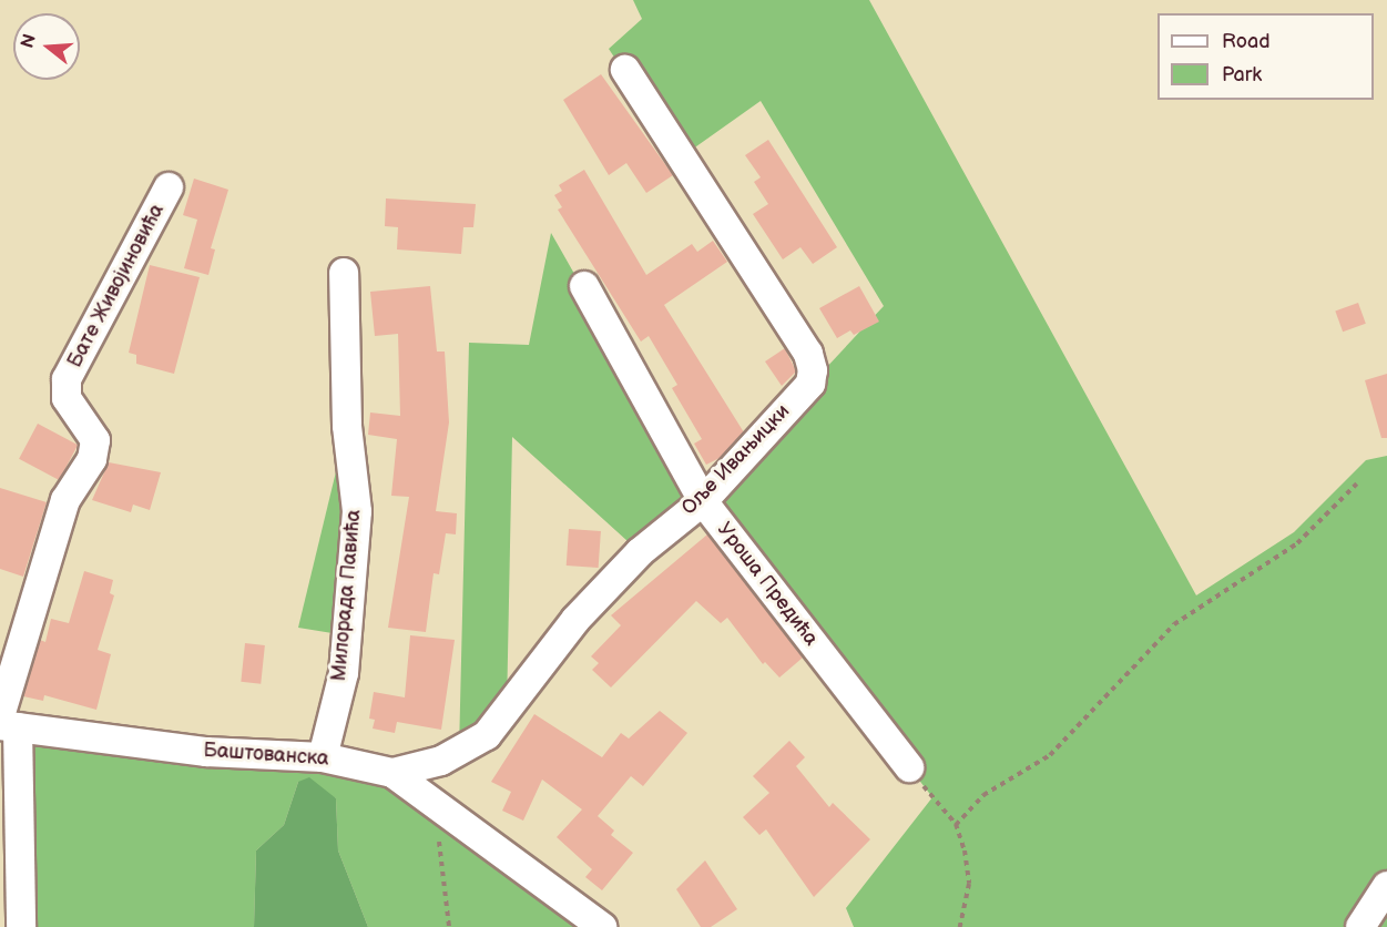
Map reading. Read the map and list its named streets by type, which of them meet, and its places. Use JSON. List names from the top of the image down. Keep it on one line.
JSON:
{"streets":{"street":["Бате Живојиновића","Оље Ивањицки","Уроша Предића","Милорада Павића","Баштованска"]},"crossings":[["Бате Живојиновића","Баштованска"],["Оље Ивањицки","Уроша Предића"],["Оље Ивањицки","Баштованска"],["Милорада Павића","Баштованска"]],"legend":["Road","Park"],"north":"left"}
